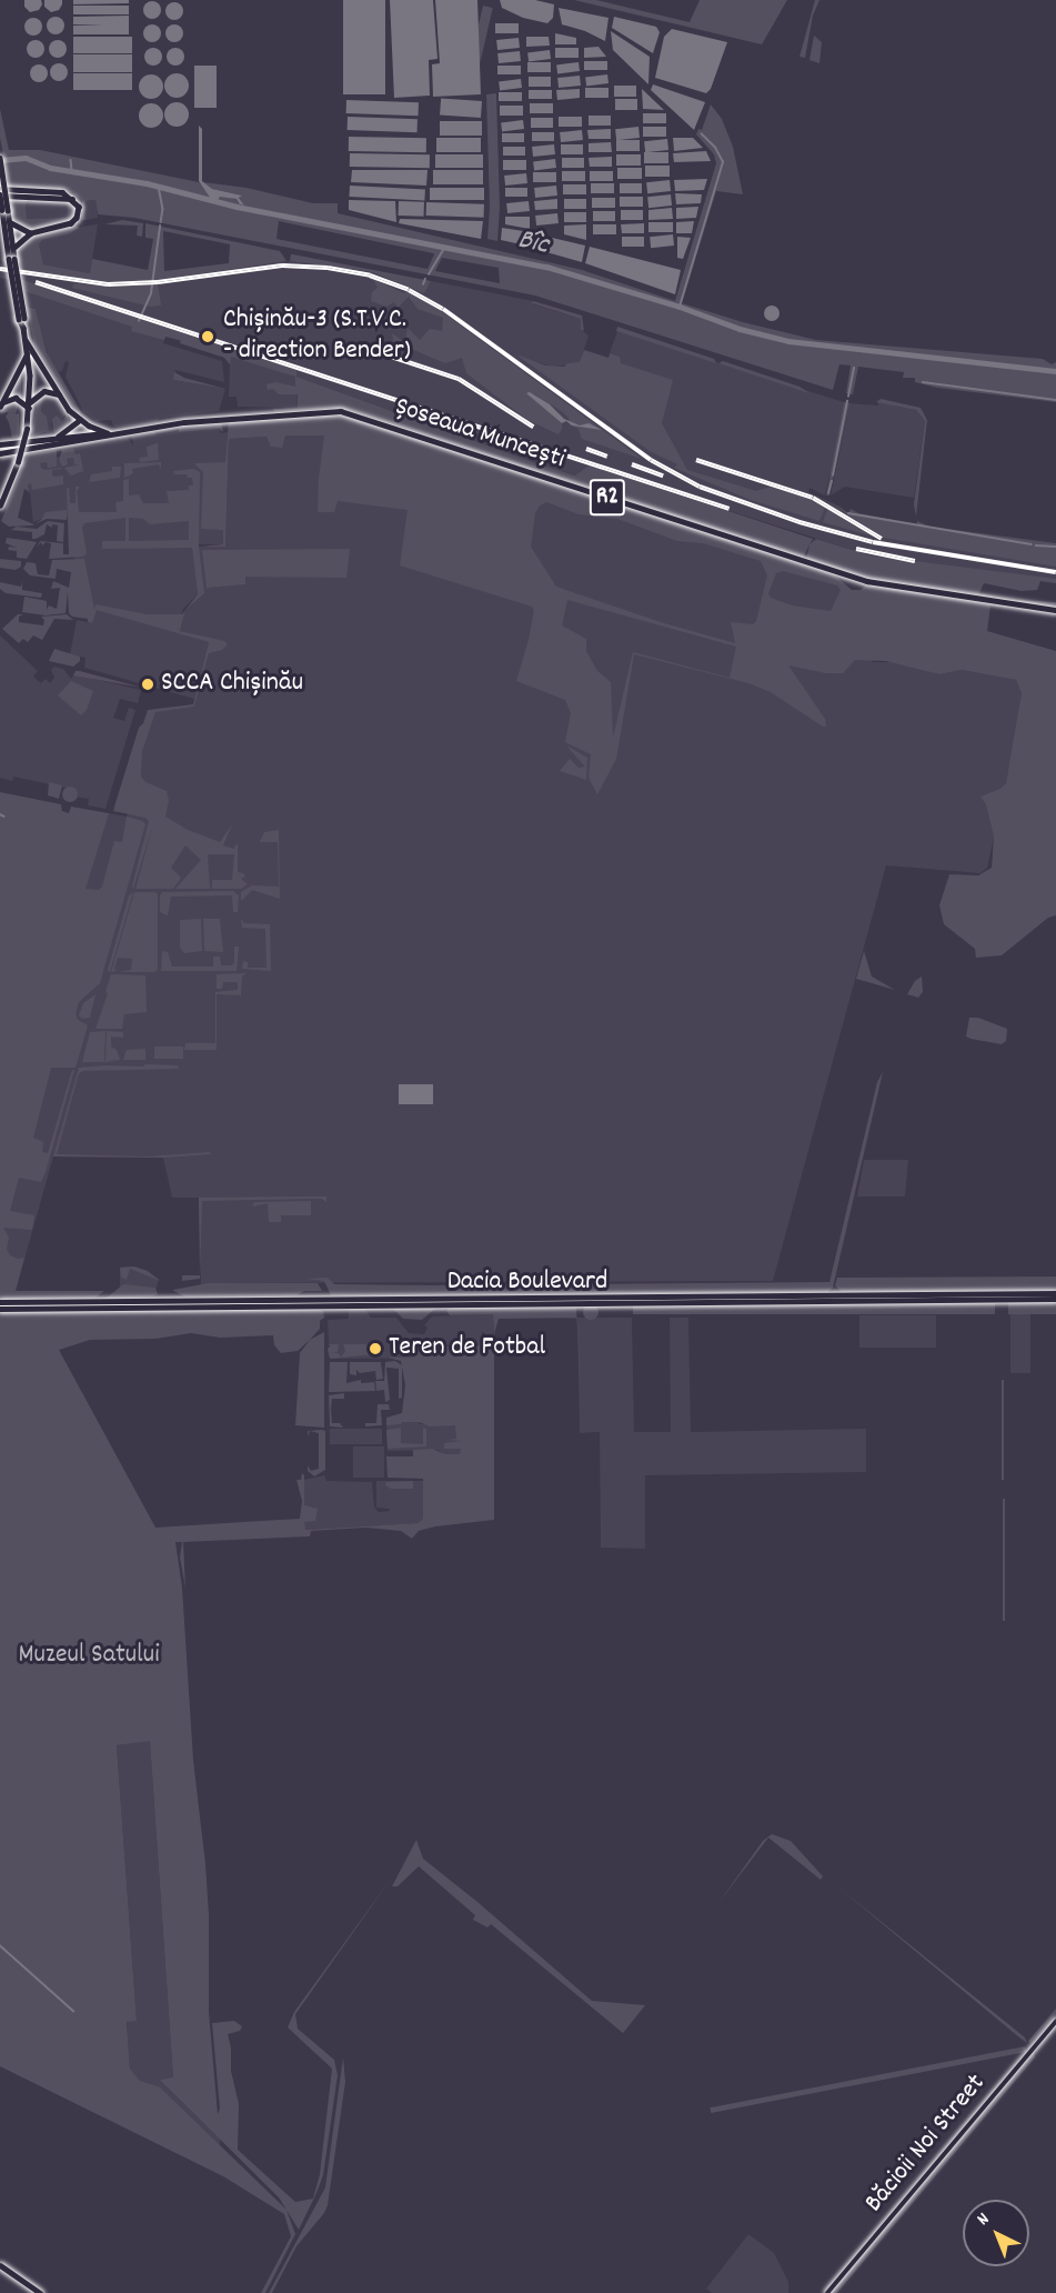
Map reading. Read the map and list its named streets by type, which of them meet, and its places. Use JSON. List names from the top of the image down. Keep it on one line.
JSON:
{"streets":{"main road":["Șoseaua Muncești","R2","Dacia Boulevard","Băcioii Noi Street"]},"water":["Bîc"],"parks":["Muzeul Satului"],"places":["Chișinău-3 (S.T.V.C. - direction Bender)","SCCA Chișinău","Teren de Fotbal"],"north":"top left"}
